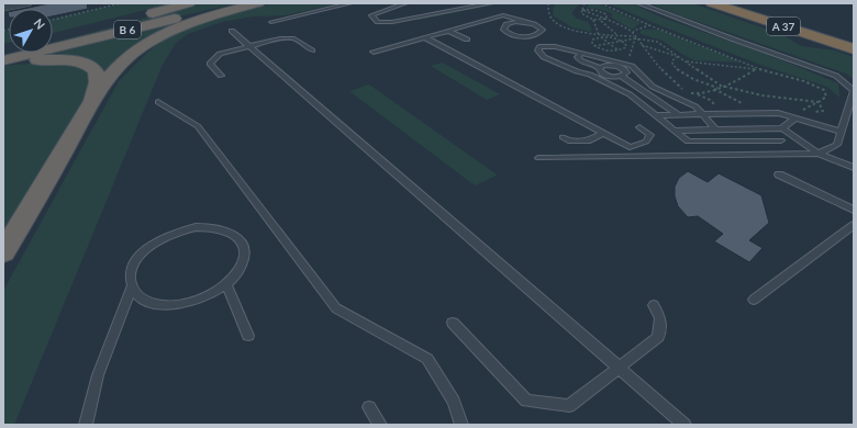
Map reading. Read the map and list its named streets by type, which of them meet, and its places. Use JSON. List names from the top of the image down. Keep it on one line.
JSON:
{"streets":{"highway":["A 37","B 6"]},"north":"top right"}
